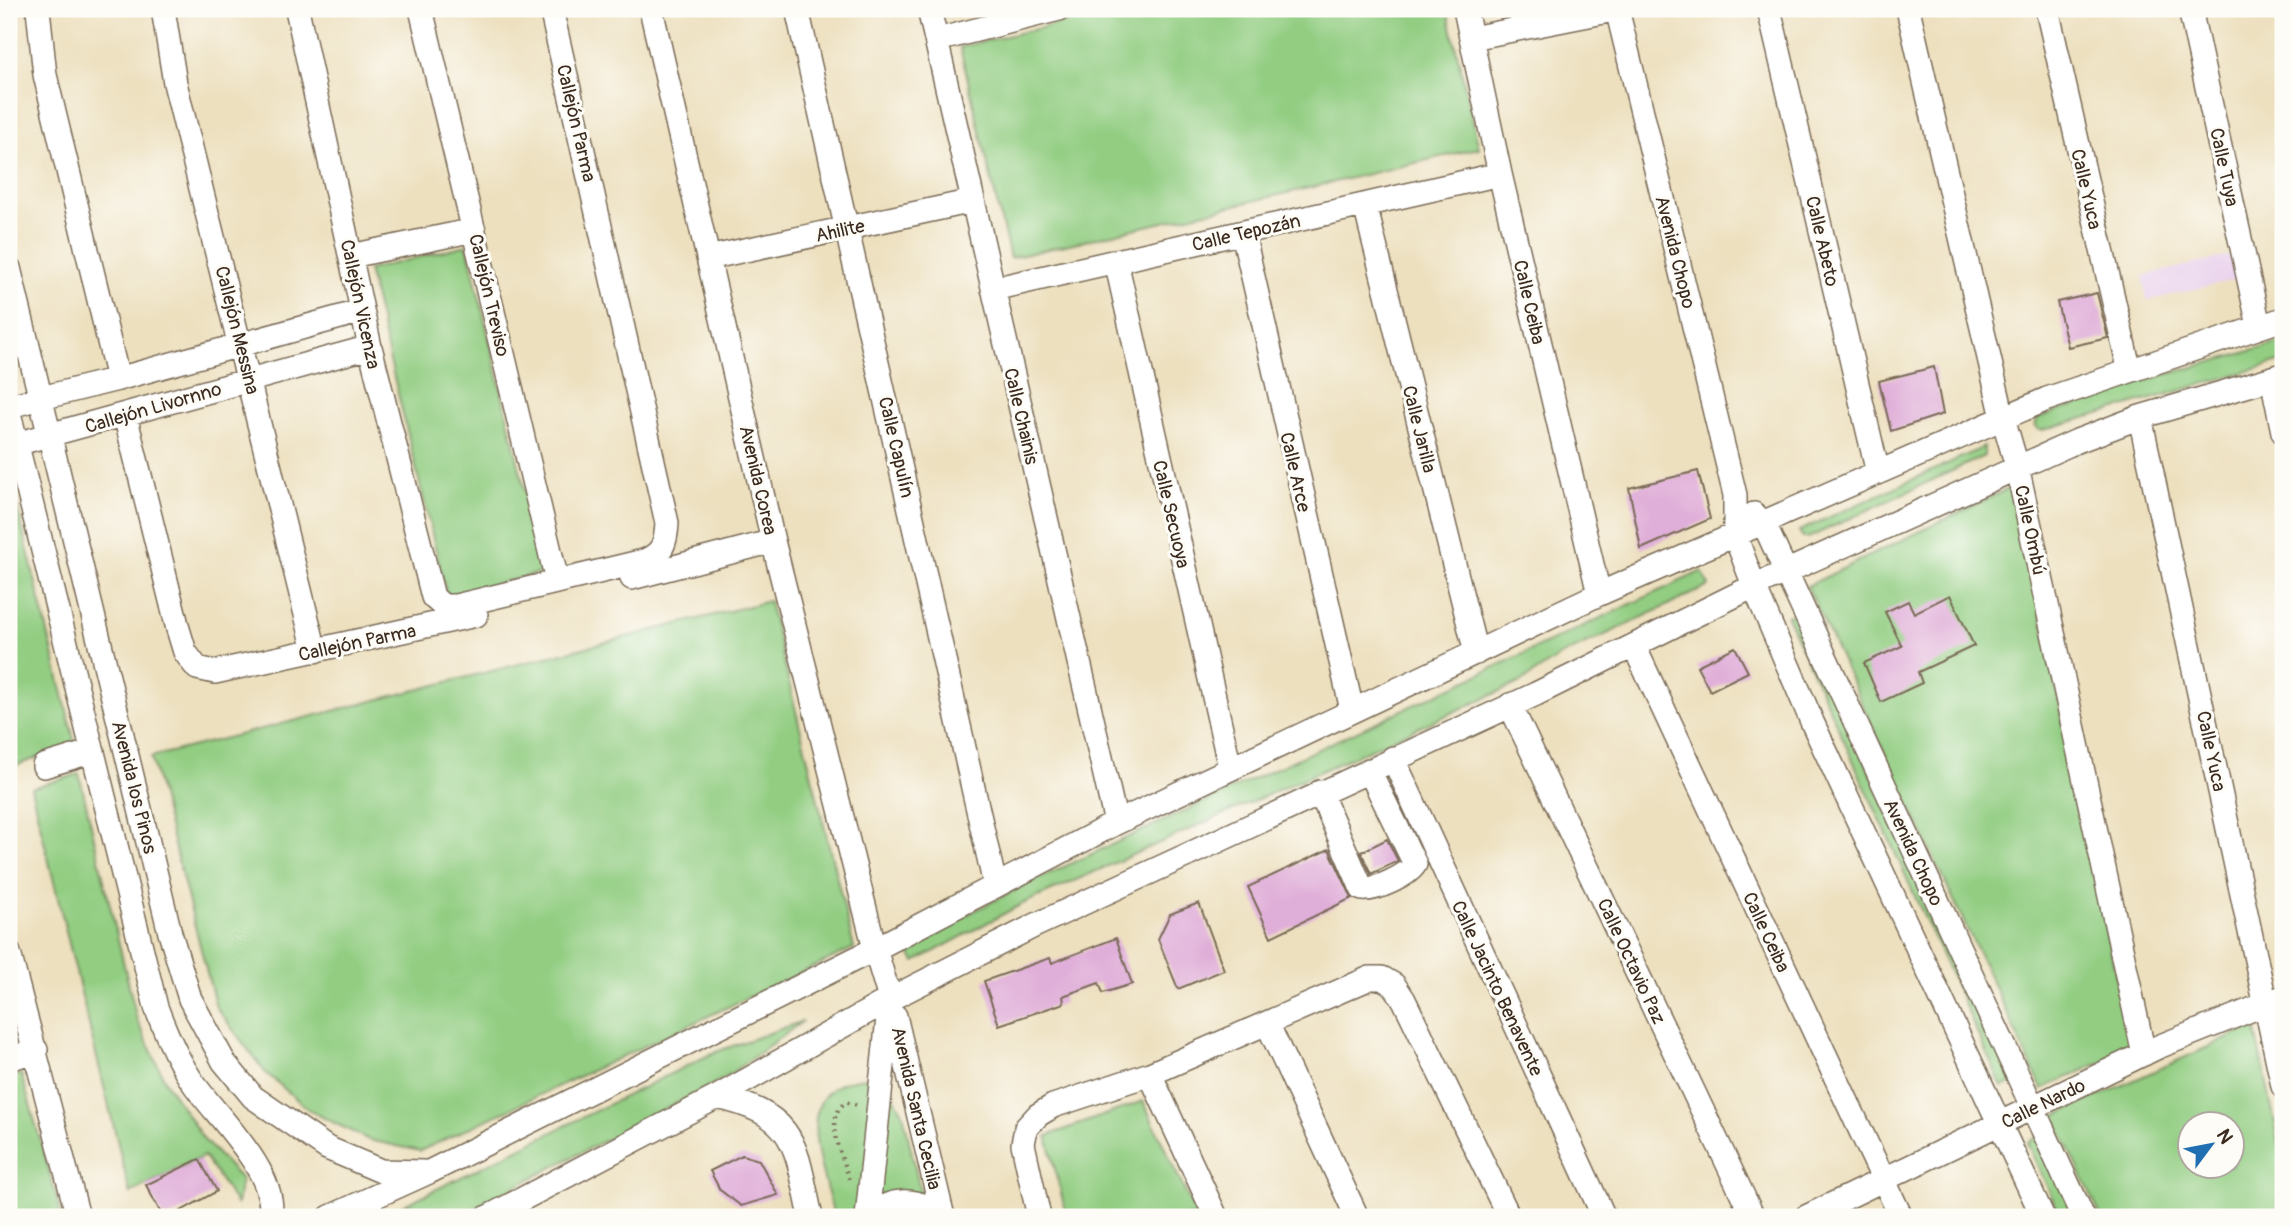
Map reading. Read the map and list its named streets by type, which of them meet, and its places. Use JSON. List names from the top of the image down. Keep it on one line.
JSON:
{"streets":{"street":["Callejón Parma","Calle Tuya","Calle Yuca","Ahilite","Calle Tepozán","Calle Abeto","Avenida Chopo","Callejón Treviso","Calle Ceiba","Callejón Vicenza","Callejón Messina","Callejón Livornno","Calle Chainis","Calle Jarilla","Calle Capulín","Calle Arce","Avenida Corea","Calle Secuoya","Calle Ombú","Avenida los Pinos","Calle Octavio Paz","Calle Jacinto Benavente","Calle Nardo","Avenida Santa Cecilia"]},"crossings":[["Callejón Parma","Callejón Treviso"],["Callejón Parma","Callejón Vicenza"],["Callejón Parma","Callejón Messina"],["Callejón Parma","Callejón Livornno"],["Callejón Parma","Avenida Corea"],["Calle Yuca","Calle Nardo"],["Ahilite","Calle Chainis"],["Ahilite","Calle Capulín"],["Ahilite","Avenida Corea"],["Calle Tepozán","Calle Ceiba"],["Calle Tepozán","Calle Chainis"],["Calle Tepozán","Calle Jarilla"],["Calle Tepozán","Calle Arce"],["Calle Tepozán","Calle Secuoya"],["Avenida Chopo","Calle Nardo"],["Callejón Treviso","Callejón Vicenza"],["Calle Ceiba","Calle Nardo"],["Callejón Vicenza","Callejón Livornno"],["Callejón Messina","Callejón Livornno"],["Callejón Livornno","Avenida los Pinos"],["Avenida Corea","Avenida Santa Cecilia"],["Calle Ombú","Calle Nardo"]],"north":"top right"}
